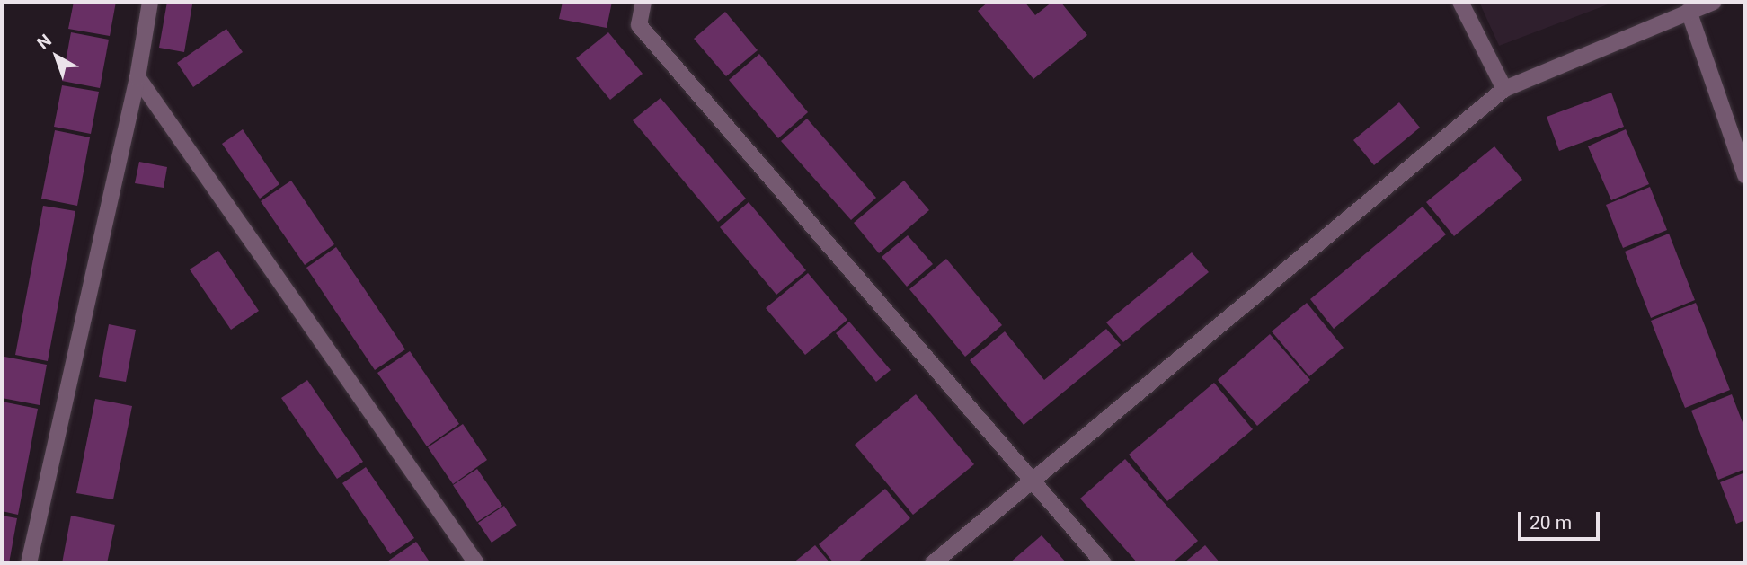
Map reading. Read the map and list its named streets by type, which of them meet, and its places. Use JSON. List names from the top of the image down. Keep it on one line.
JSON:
{"scale_bar":"20 m","north":"top left"}
